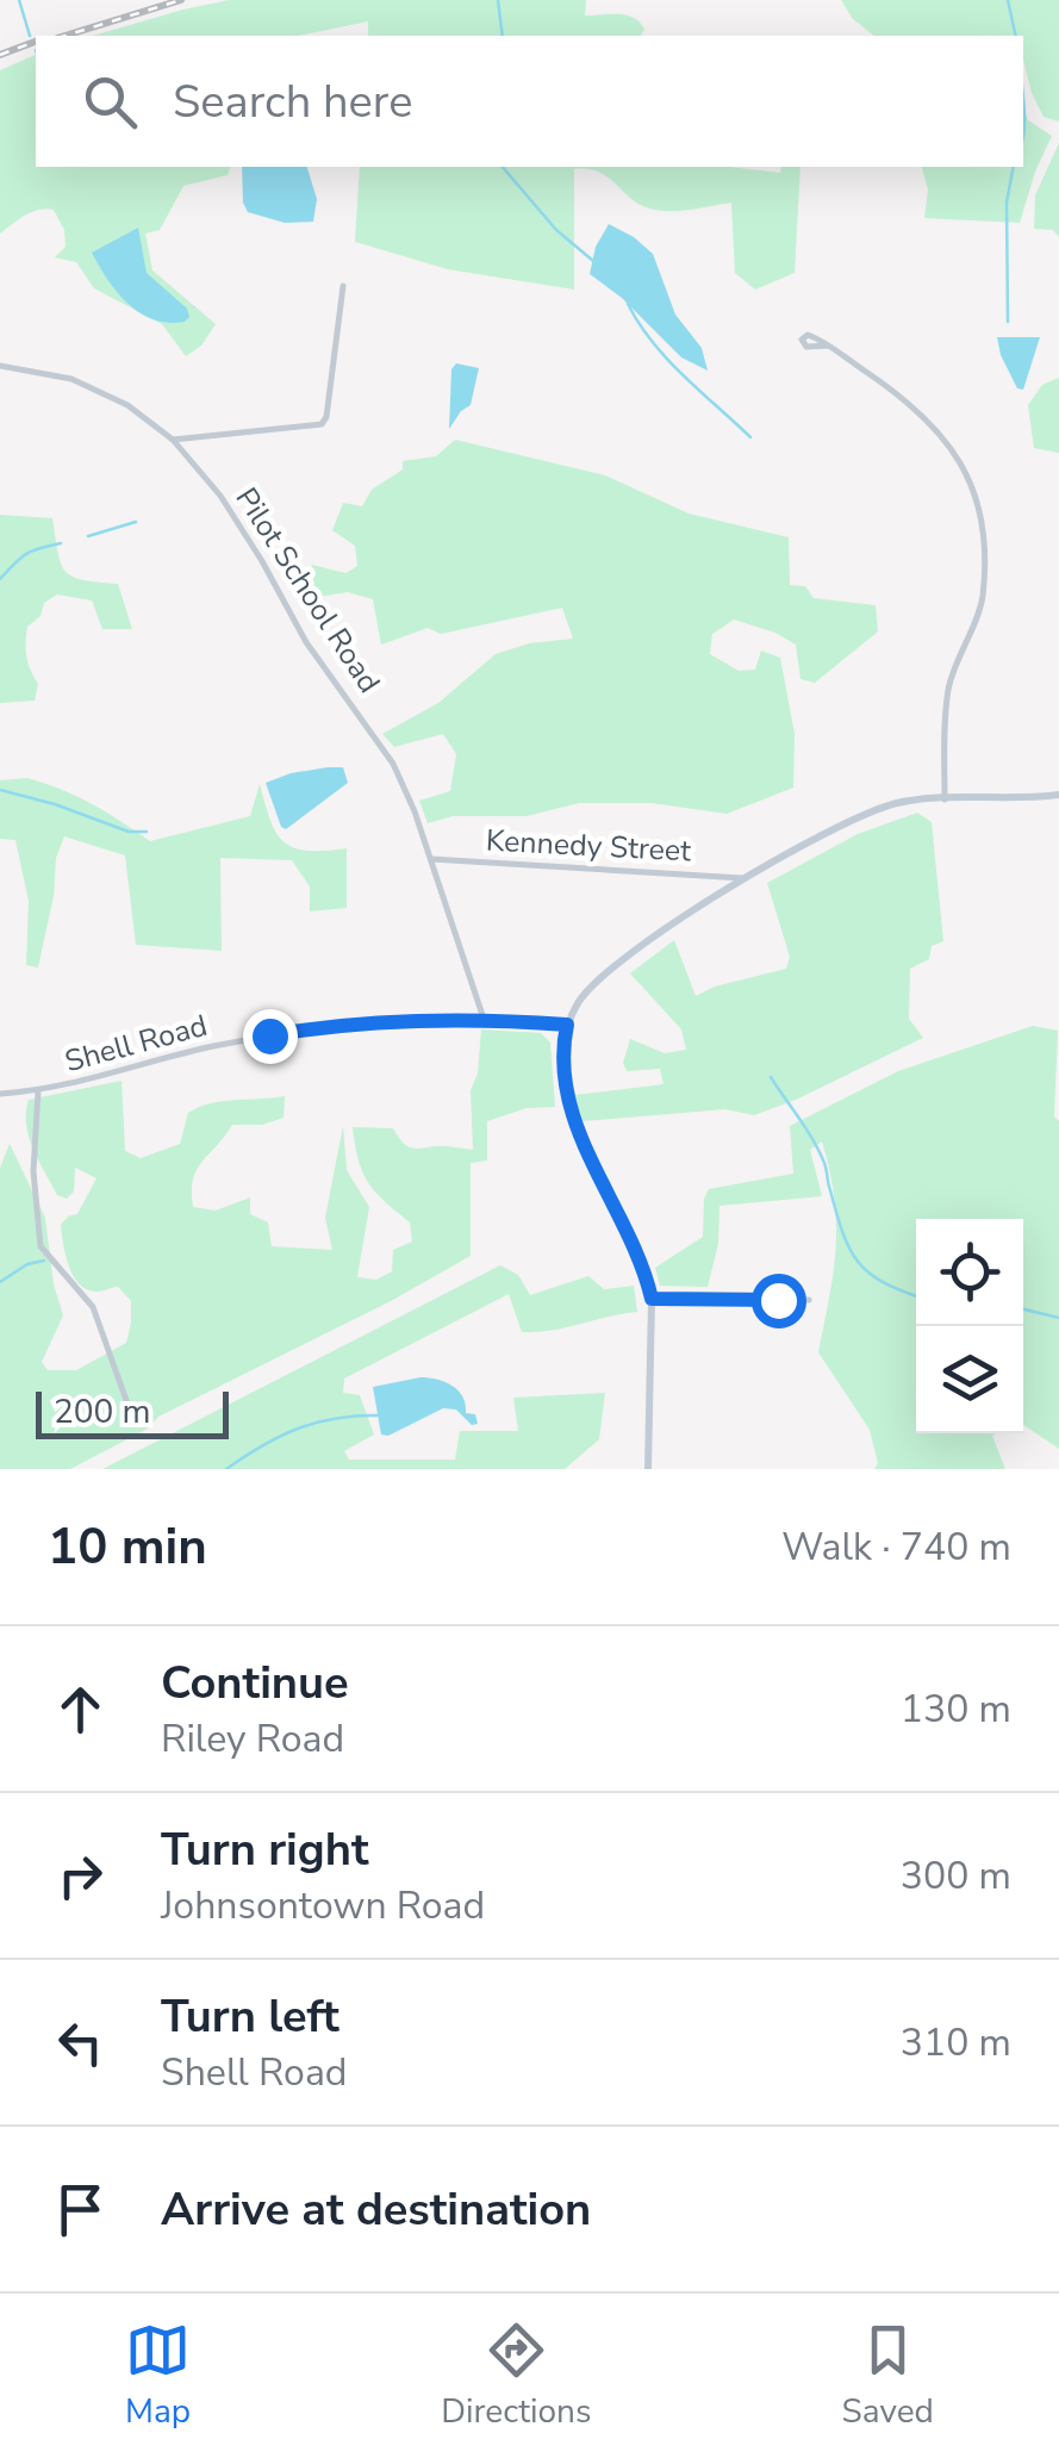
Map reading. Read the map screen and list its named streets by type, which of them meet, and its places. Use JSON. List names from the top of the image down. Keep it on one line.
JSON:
{"streets":{"street":["Pilot School Road","Kennedy Street","Shell Road"]},"crossings":[["Pilot School Road","Kennedy Street"],["Pilot School Road","Shell Road"]],"scale_bar":"200 m","page":{"search":"Search here","scale":"200 m","heading":["10 min","Walk · 740 m"],"list":[["Continue","Riley Road","130 m"],["Turn right","Johnsontown Road","300 m"],["Turn left","Shell Road","310 m"],"Arrive at destination"],"nav":["Map","Directions","Saved"]}}
